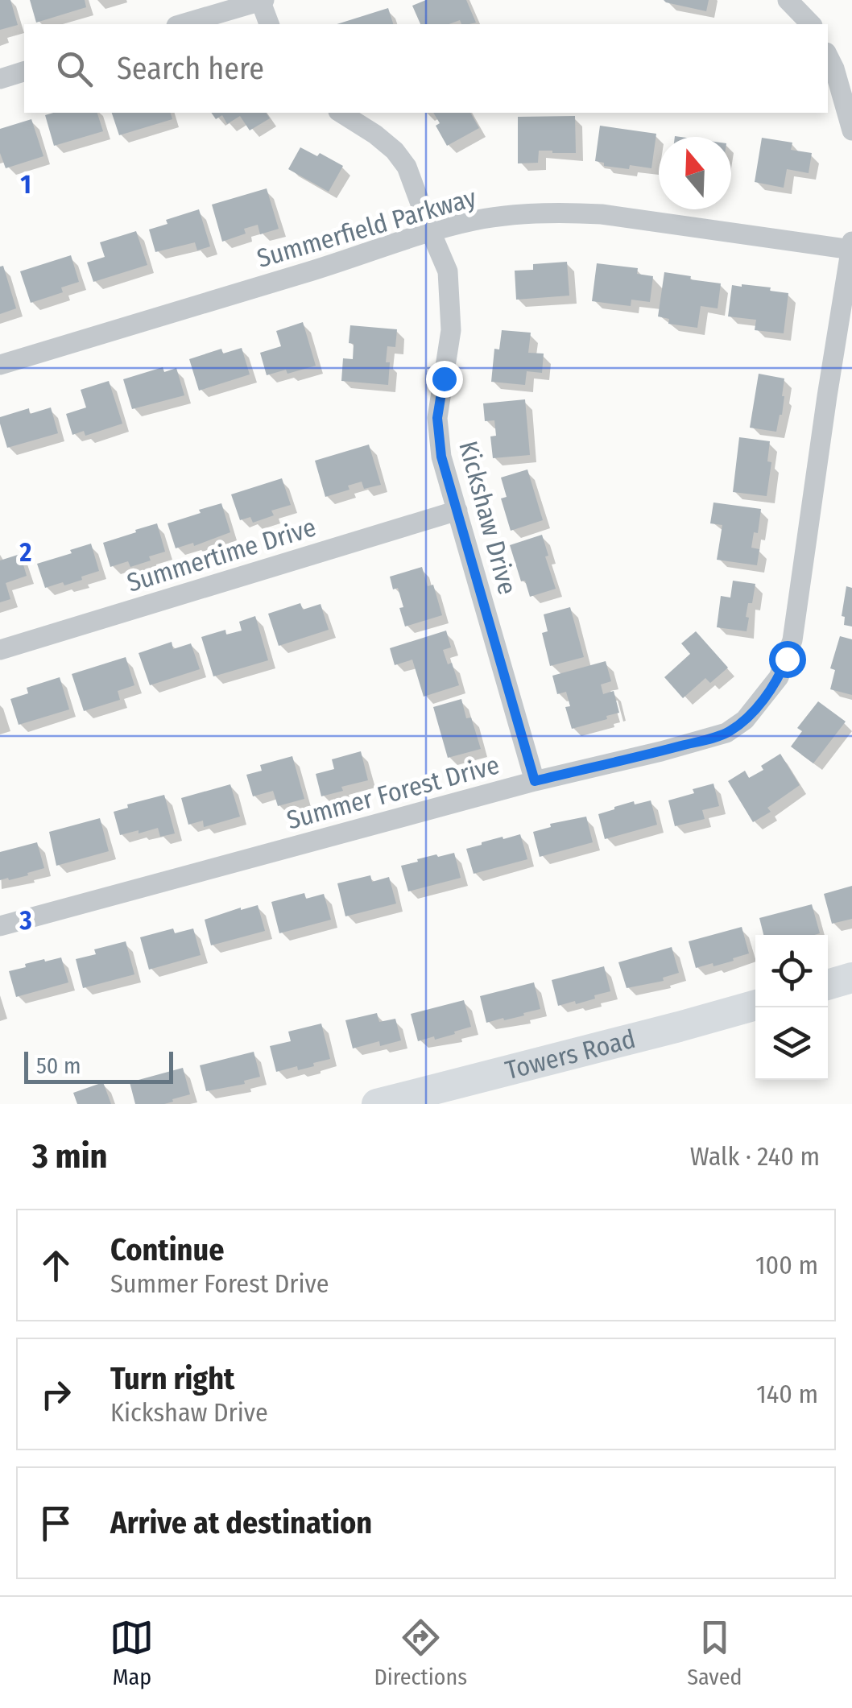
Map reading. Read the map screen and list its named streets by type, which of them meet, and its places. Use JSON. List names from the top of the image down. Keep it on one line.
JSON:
{"streets":{"main road":["Towers Road"],"street":["Summerfield Parkway","Kickshaw Drive","Summertime Drive","Summer Forest Drive"]},"crossings":[["Summerfield Parkway","Kickshaw Drive"],["Summerfield Parkway","Summer Forest Drive"],["Kickshaw Drive","Summertime Drive"],["Kickshaw Drive","Summer Forest Drive"]],"scale_bar":"50 m","north":"top","page":{"search":"Search here","scale":"50 m","heading":["3 min","Walk · 240 m"],"list":[["Continue","Summer Forest Drive","100 m"],["Turn right","Kickshaw Drive","140 m"],"Arrive at destination"],"nav":["Map","Directions","Saved"]},"grid":{"rows":["1","2","3"]}}
